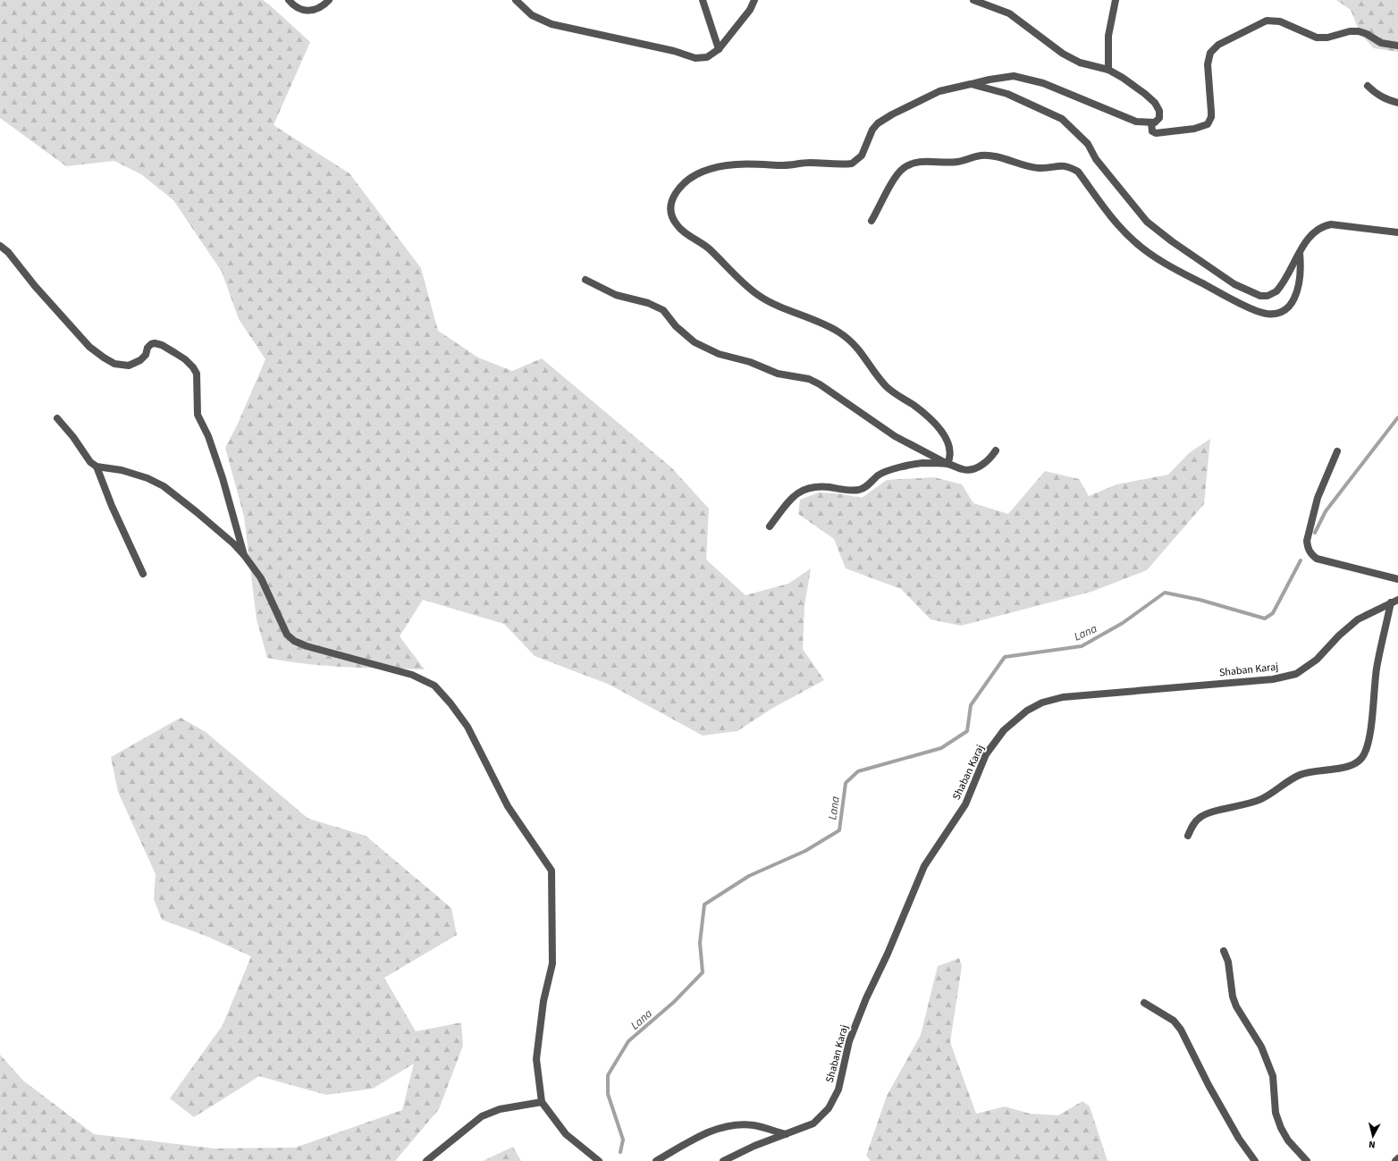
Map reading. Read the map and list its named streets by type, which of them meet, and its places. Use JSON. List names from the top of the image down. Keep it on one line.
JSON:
{"streets":{"street":["Shaban Karaj"]},"water":["Lana"],"north":"bottom"}
